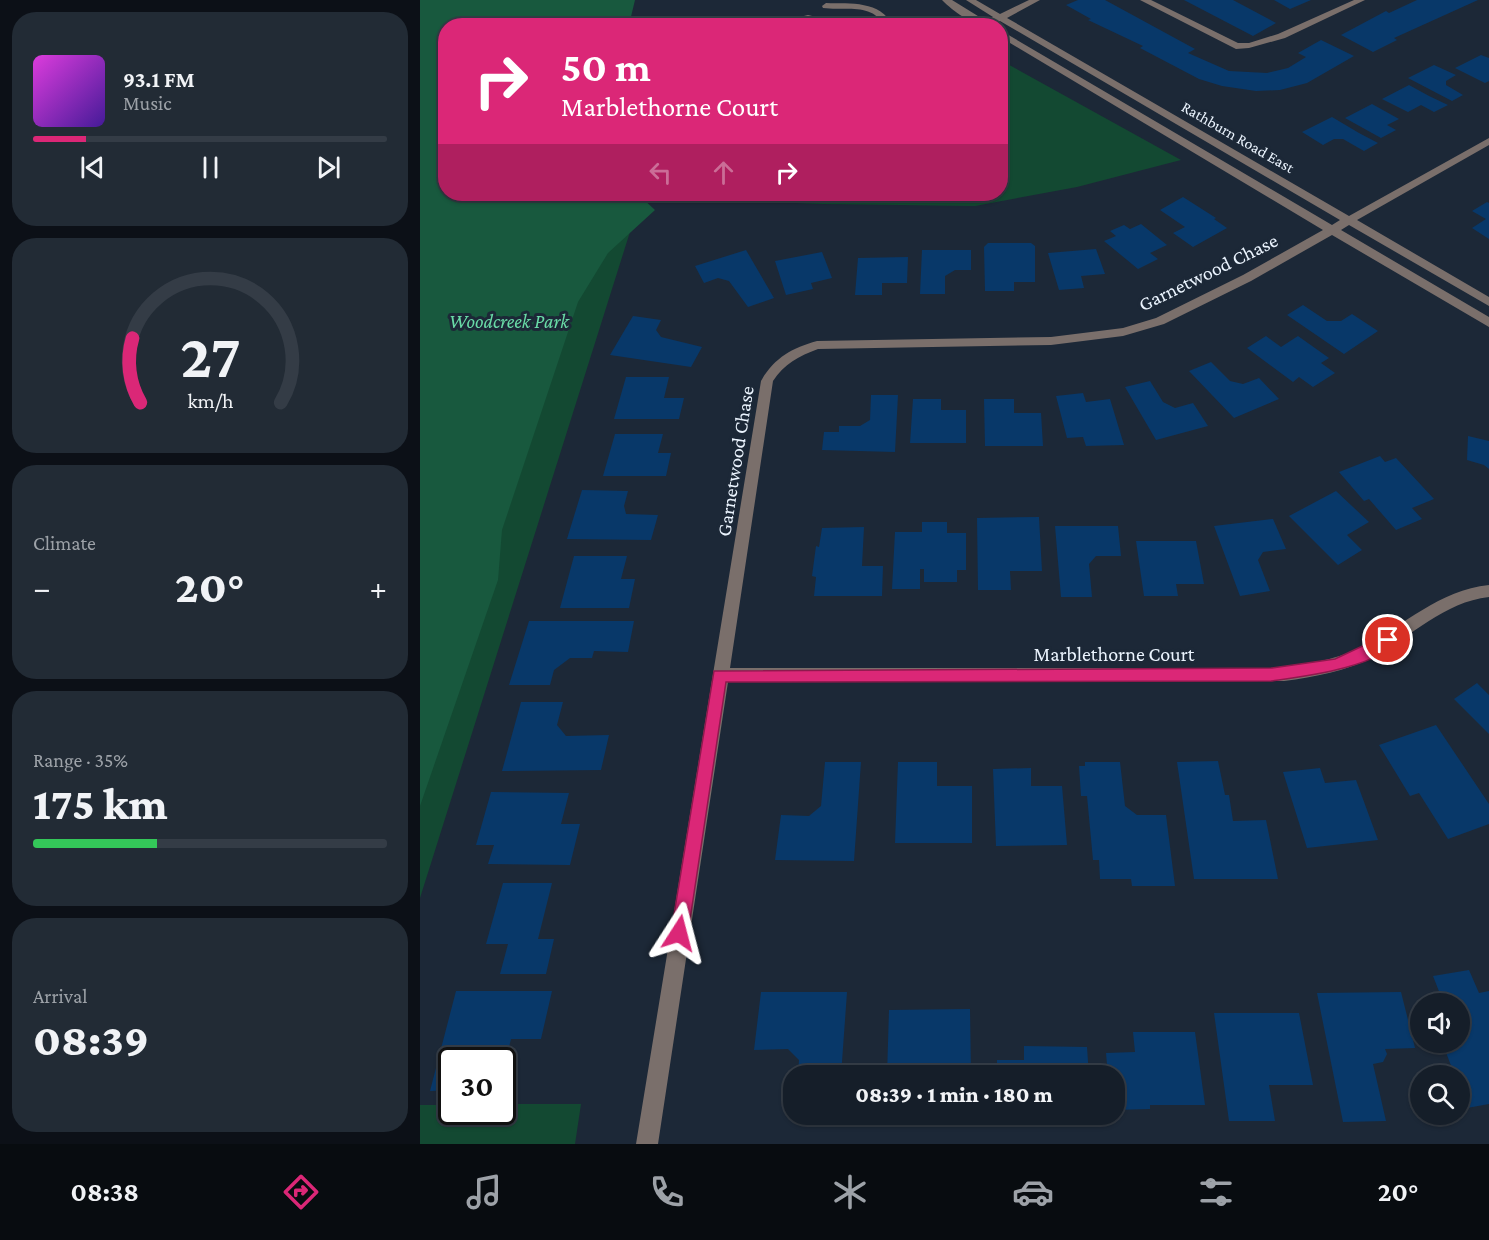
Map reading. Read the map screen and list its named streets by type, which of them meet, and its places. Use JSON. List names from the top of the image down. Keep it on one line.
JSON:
{"streets":{"street":["Rathburn Road East","Garnetwood Chase","Marblethorne Court"]},"crossings":[["Rathburn Road East","Garnetwood Chase"],["Garnetwood Chase","Marblethorne Court"]],"parks":["Woodcreek Park"],"page":{"turn":["50 m","Marblethorne Court"],"song":["93.1 FM","Music"],"tile":["Climate",["Range · 35%","175 km"],["Arrival","08:39"]],"heat":["−","20°","+"],"limit":"30","trip":"08:39 · 1 min · 180 m","tabs":["08:38","20°"],"gauge":["27","km/h"]}}
